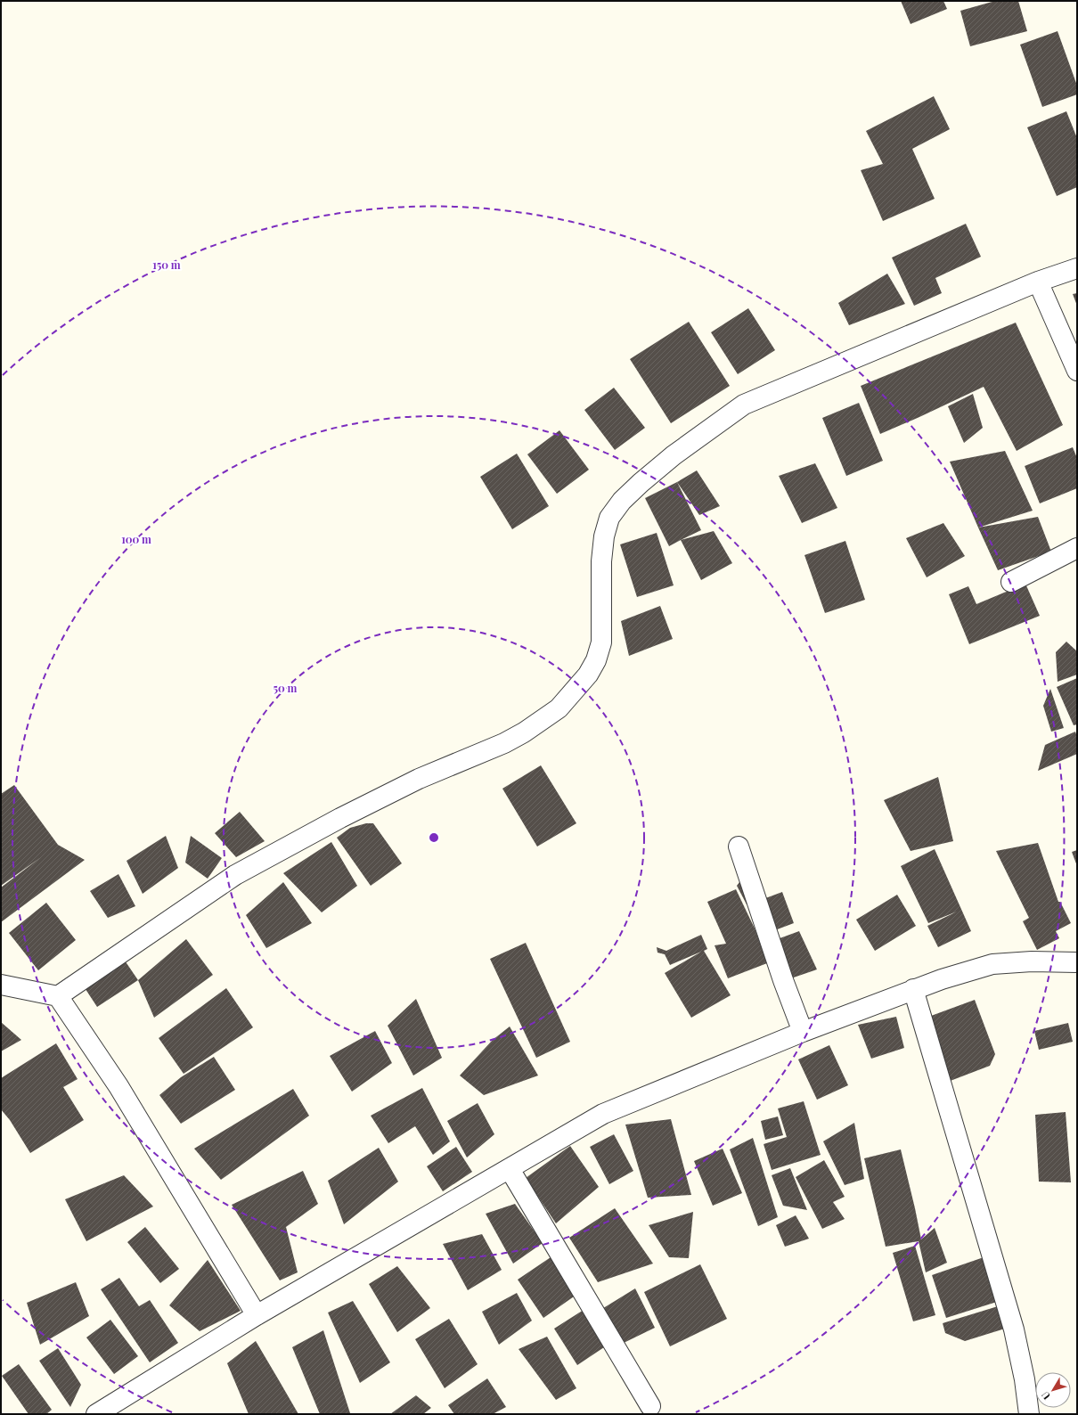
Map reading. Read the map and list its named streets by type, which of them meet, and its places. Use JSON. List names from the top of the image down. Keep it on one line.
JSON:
{"north":"bottom left","rings":["150 m","100 m","50 m"]}
